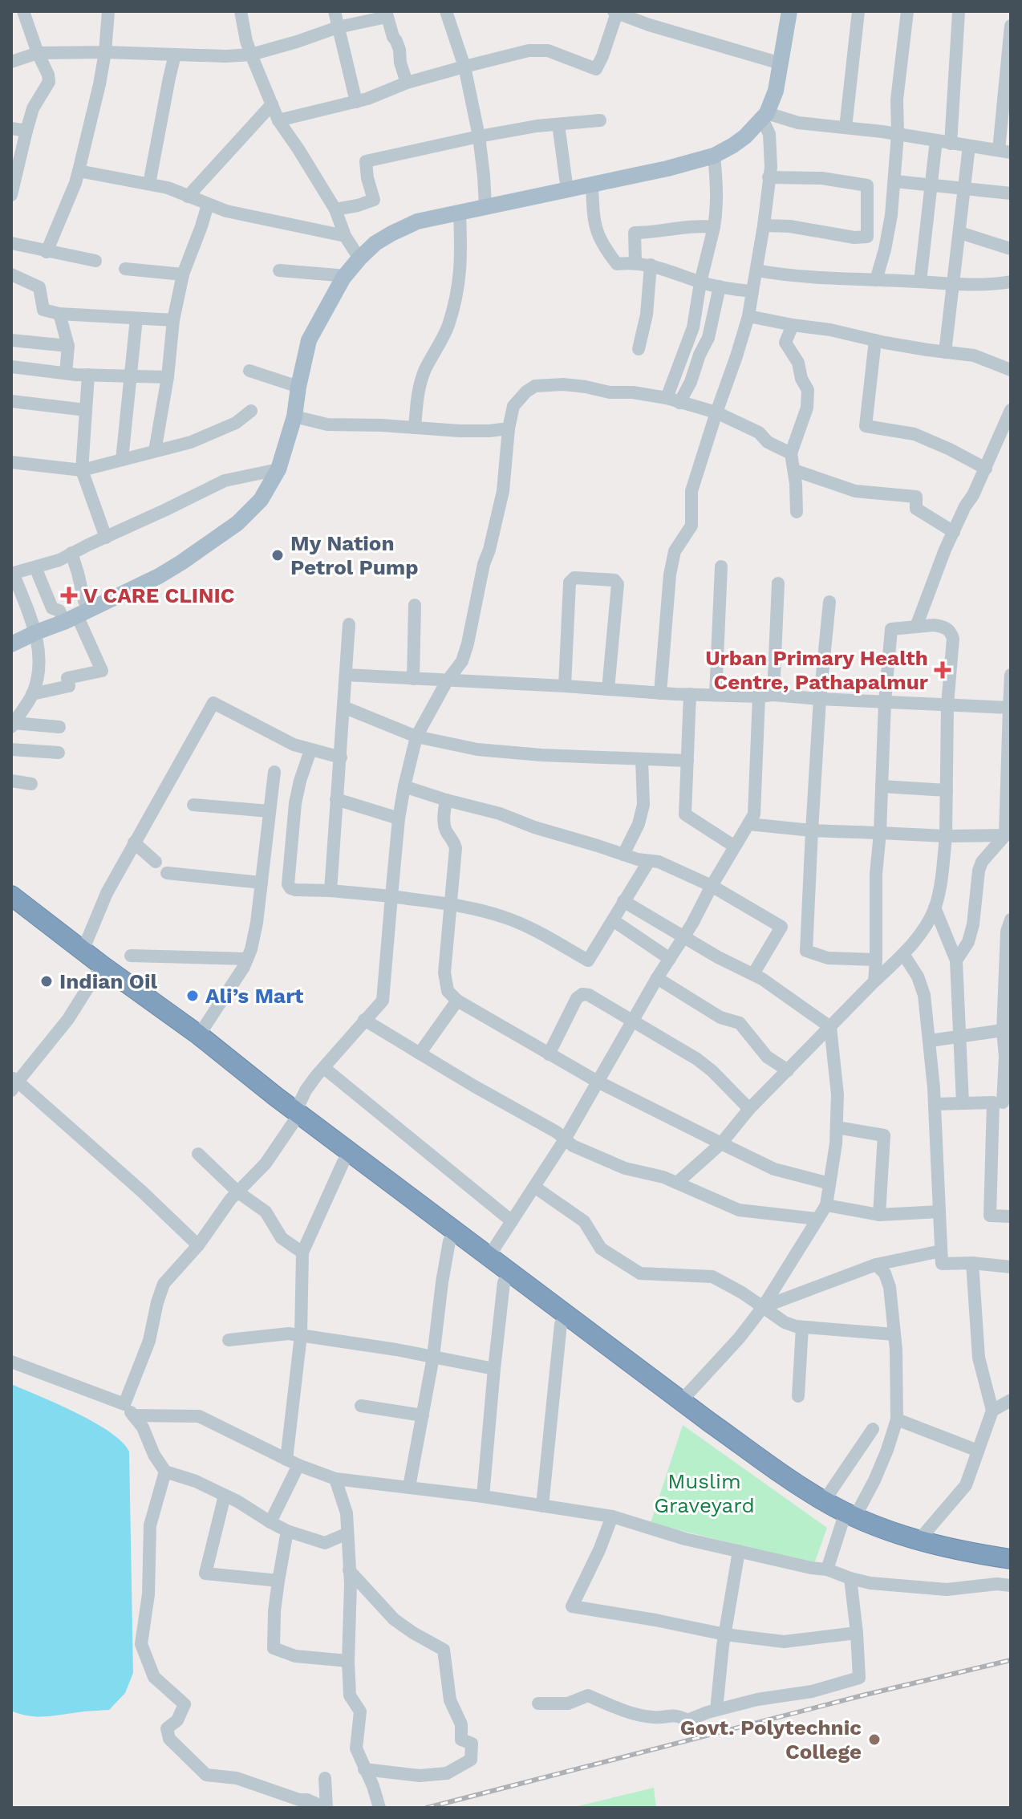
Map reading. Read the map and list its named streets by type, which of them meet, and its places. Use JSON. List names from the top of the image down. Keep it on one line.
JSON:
{"parks":["Muslim Graveyard"],"places":{"other":["My Nation Petrol Pump","Indian Oil","Ali’s Mart","Govt. Polytechnic College"],"health":["V CARE CLINIC","Urban Primary Health Centre, Pathapalmur"]}}
